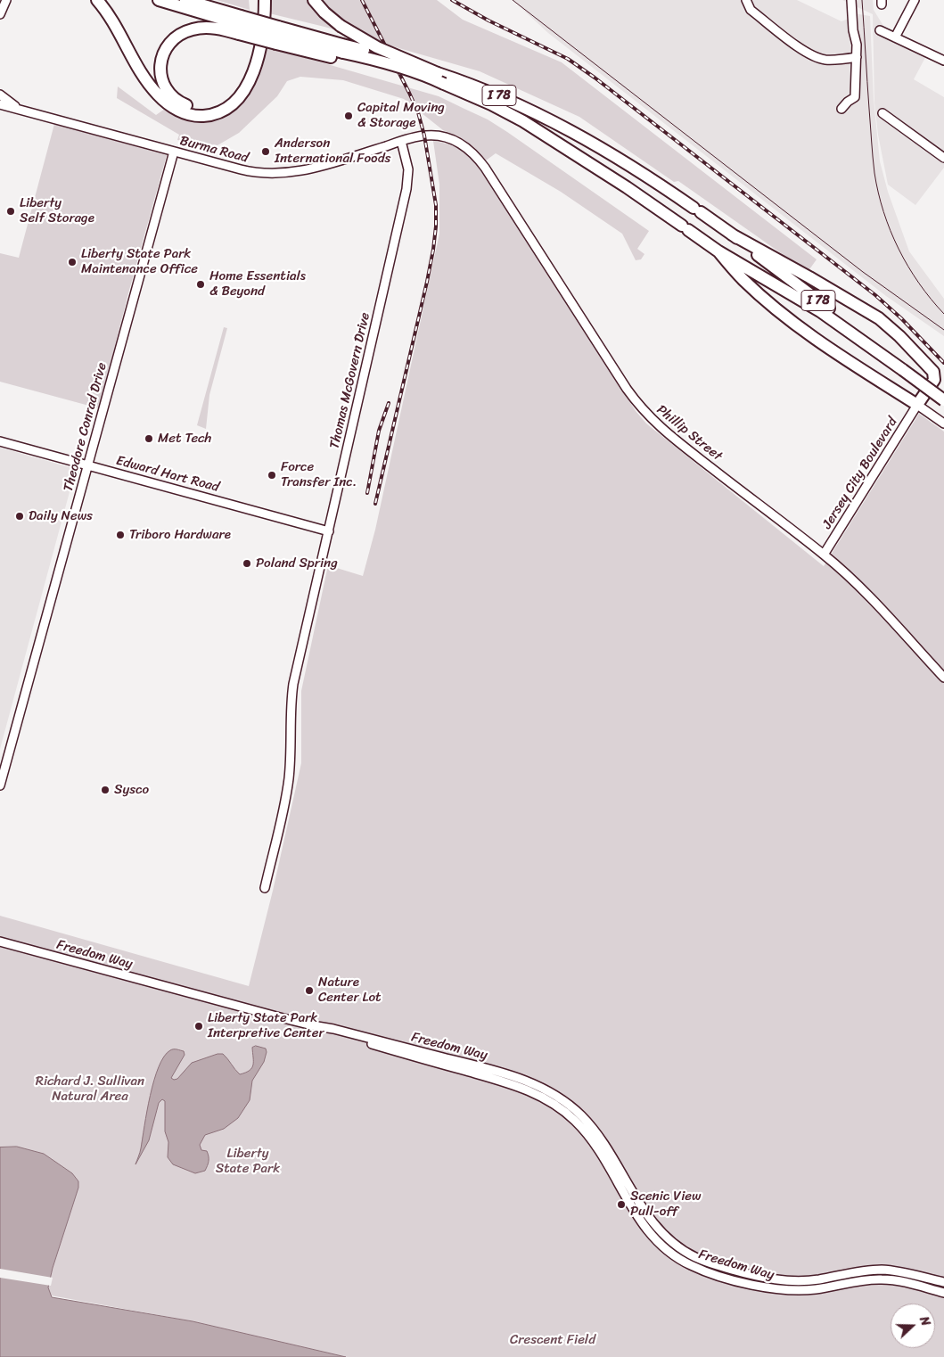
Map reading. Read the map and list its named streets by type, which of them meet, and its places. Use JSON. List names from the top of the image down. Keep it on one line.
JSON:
{"streets":{"highway":["I 78"],"street":["Burma Road","Thomas McGovern Drive","Theodore Conrad Drive","Phillip Street","Jersey City Boulevard","Edward Hart Road","Freedom Way"]},"crossings":[["Burma Road","Thomas McGovern Drive"],["Burma Road","Theodore Conrad Drive"],["Burma Road","Phillip Street"],["Thomas McGovern Drive","Edward Hart Road"],["Theodore Conrad Drive","Edward Hart Road"],["Phillip Street","Jersey City Boulevard"]],"parks":["Richard J. Sullivan Natural Area","Liberty State Park","Crescent Field"],"places":["Capital Moving & Storage","Anderson International Foods","Liberty Self Storage","Liberty State Park Maintenance Office","Home Essentials & Beyond","Met Tech","Force Transfer Inc.","Daily News","Triboro Hardware","Poland Spring","Sysco","Nature Center Lot","Liberty State Park Interpretive Center","Scenic View Pull-off"],"north":"right"}
